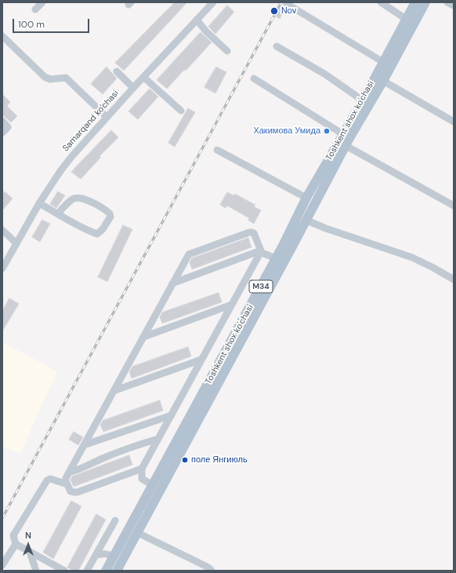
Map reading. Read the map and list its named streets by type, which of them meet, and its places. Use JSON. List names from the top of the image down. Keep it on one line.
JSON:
{"streets":{"main road":["Toshkent shox ko'chasi","M34"],"street":["Samarqand ko'chasi"]},"places":["Nov","Хакимова Умида","поле Янгиюль"],"scale_bar":"100 m","north":"top"}
